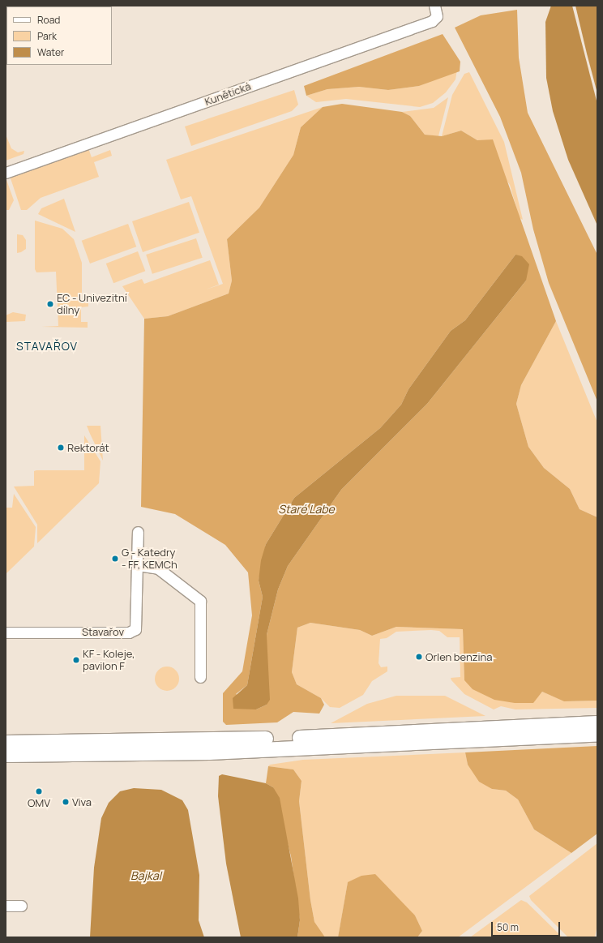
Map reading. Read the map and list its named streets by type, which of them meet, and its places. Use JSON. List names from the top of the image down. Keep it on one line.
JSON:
{"streets":{"street":["Kunětická","Stavařov"]},"districts":["STAVAŘOV"],"water":["Staré Labe","Bajkal"],"places":["EC - Univezitní dílny","Rektorát","G - Katedry - FF, KEMCh","Orlen benzina","KF - Koleje, pavilon F","OMV","Viva"],"legend":["Road","Park","Water"],"scale_bar":"50 m"}
